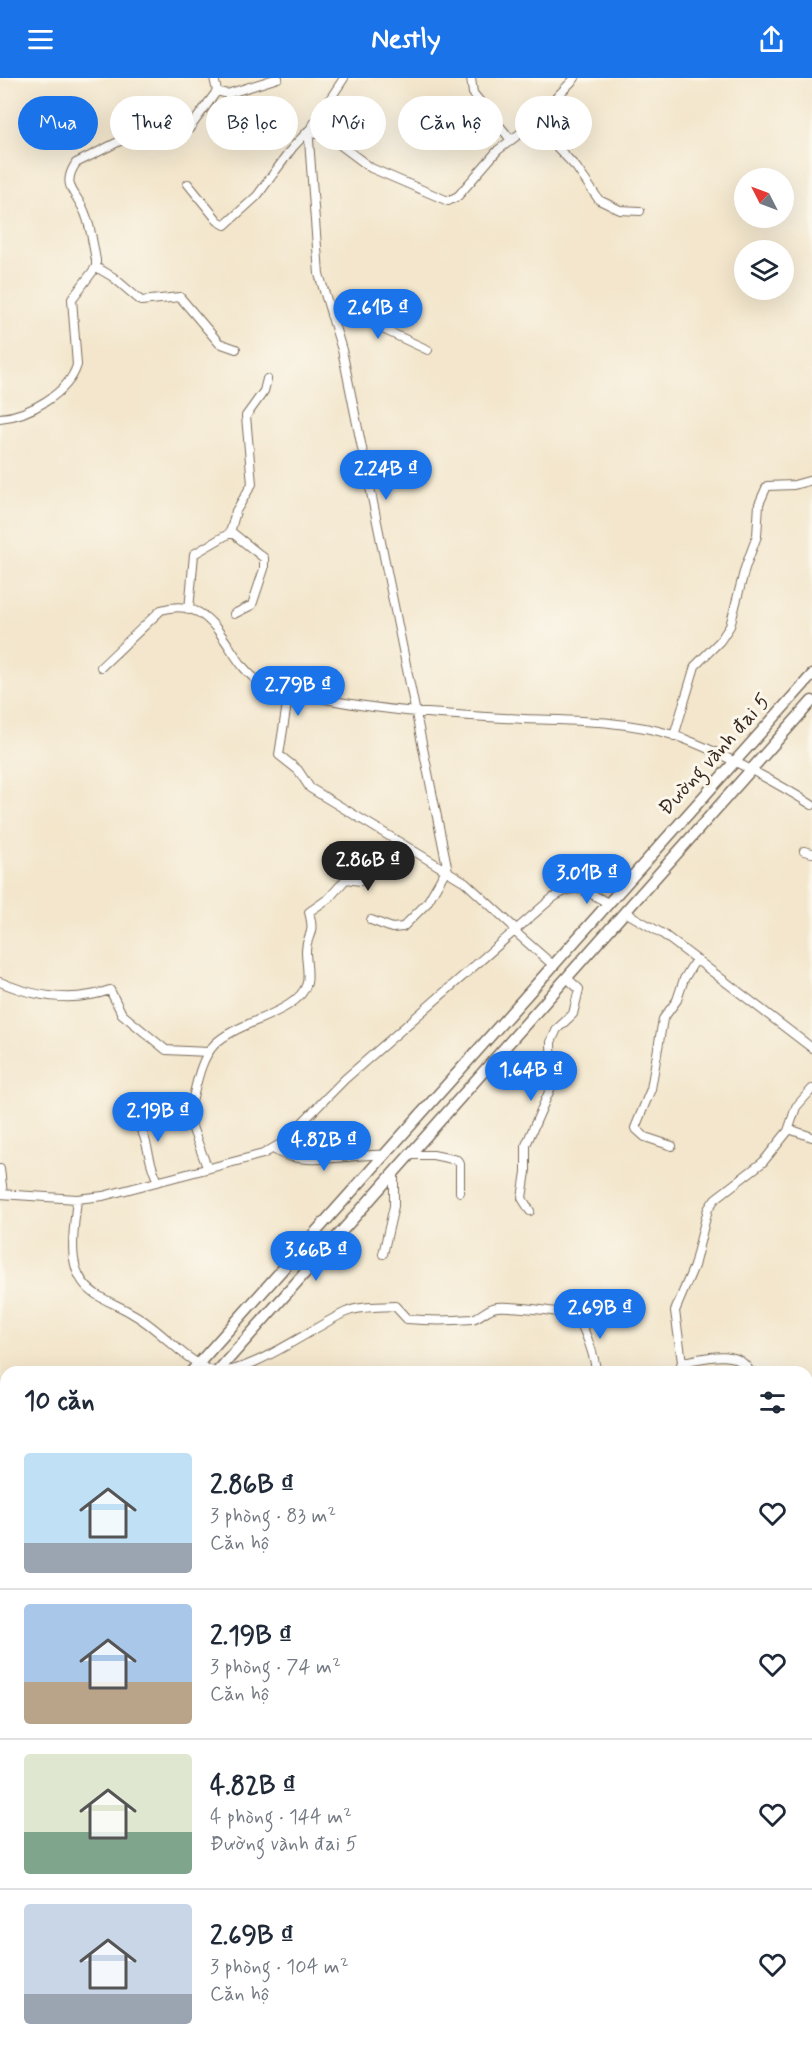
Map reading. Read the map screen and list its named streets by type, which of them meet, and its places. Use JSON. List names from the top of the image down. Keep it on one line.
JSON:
{"streets":{"main road":["Đường vành đai 5"]},"north":"top left","page":{"header":"Nestly","chip":["Mua","Thuê","Bộ lọc","Mới","Căn hộ","Nhà"],"price":["2.61B ₫","2.24B ₫","2.79B ₫","2.86B ₫","3.01B ₫","1.64B ₫","2.19B ₫","4.82B ₫","3.66B ₫","2.69B ₫"],"heading":"10 căn","list":[{"name":"2.86B ₫","note":"3 phòng · 83 m² · Căn hộ"},{"name":"2.19B ₫","note":"3 phòng · 74 m² · Căn hộ"},{"name":"4.82B ₫","note":"4 phòng · 144 m² · Đường vành đai 5"},{"name":"2.69B ₫","note":"3 phòng · 104 m² · Căn hộ"}]}}
